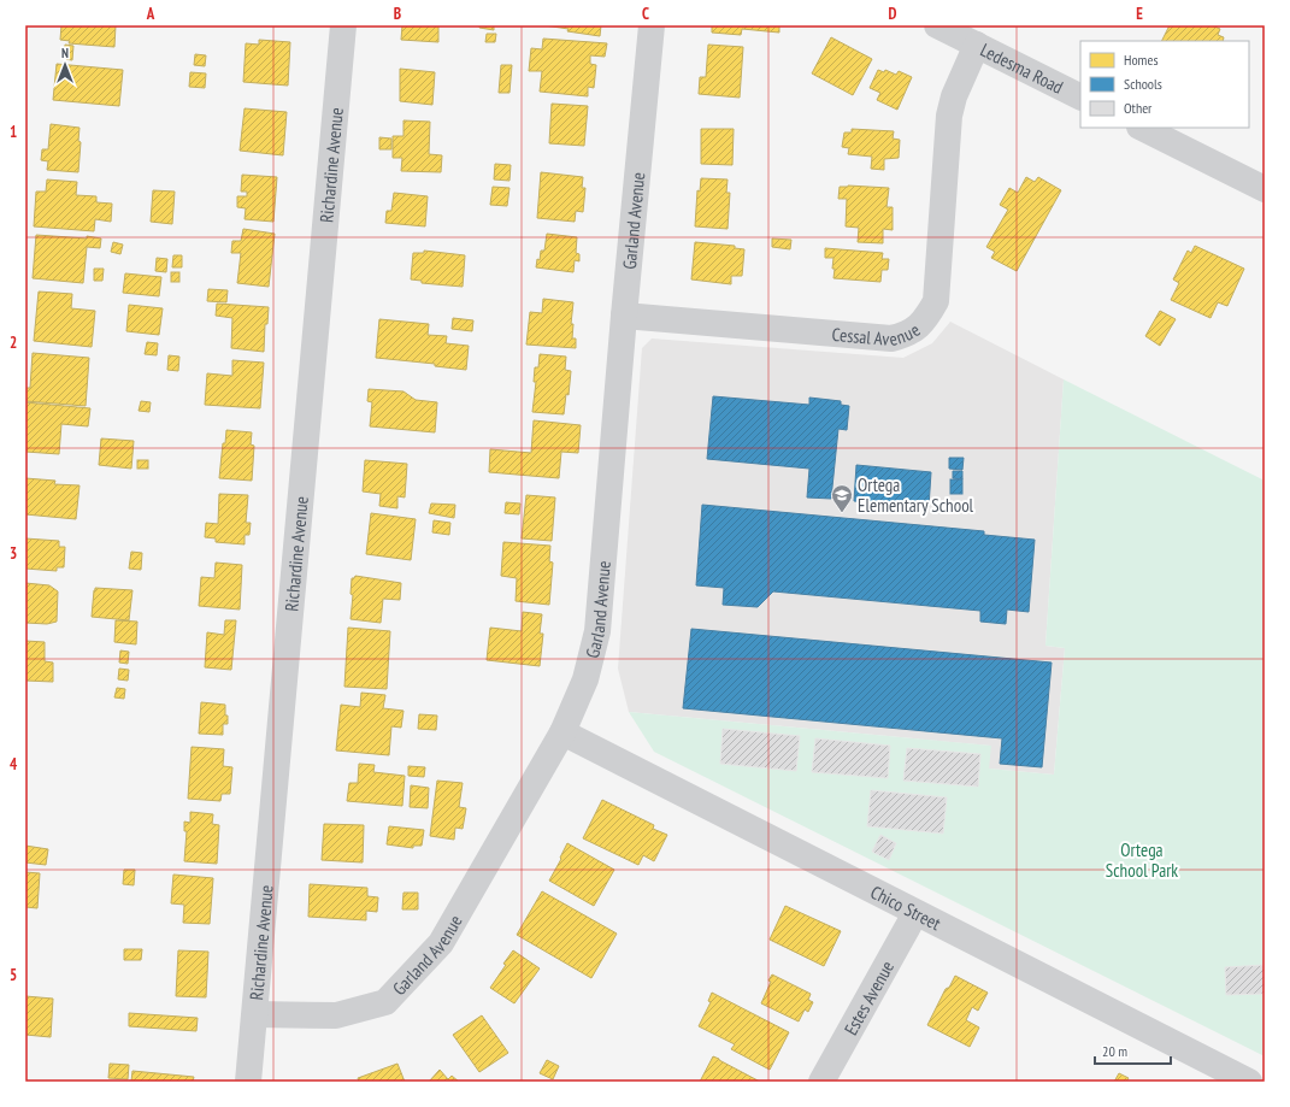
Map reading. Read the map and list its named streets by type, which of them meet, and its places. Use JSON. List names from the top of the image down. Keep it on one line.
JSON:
{"streets":{"street":["Ledesma Road","Richardine Avenue","Garland Avenue","Cessal Avenue","Chico Street","Estes Avenue"]},"crossings":[["Ledesma Road","Cessal Avenue"],["Richardine Avenue","Garland Avenue"],["Garland Avenue","Cessal Avenue"],["Garland Avenue","Chico Street"],["Chico Street","Estes Avenue"]],"parks":["Ortega School Park"],"places":{"school or university":["Ortega Elementary School"]},"legend":["Homes","Schools","Other"],"scale_bar":"20 m","north":"top","grid":{"columns":["A","B","C","D","E"],"rows":["1","2","3","4","5"]}}
